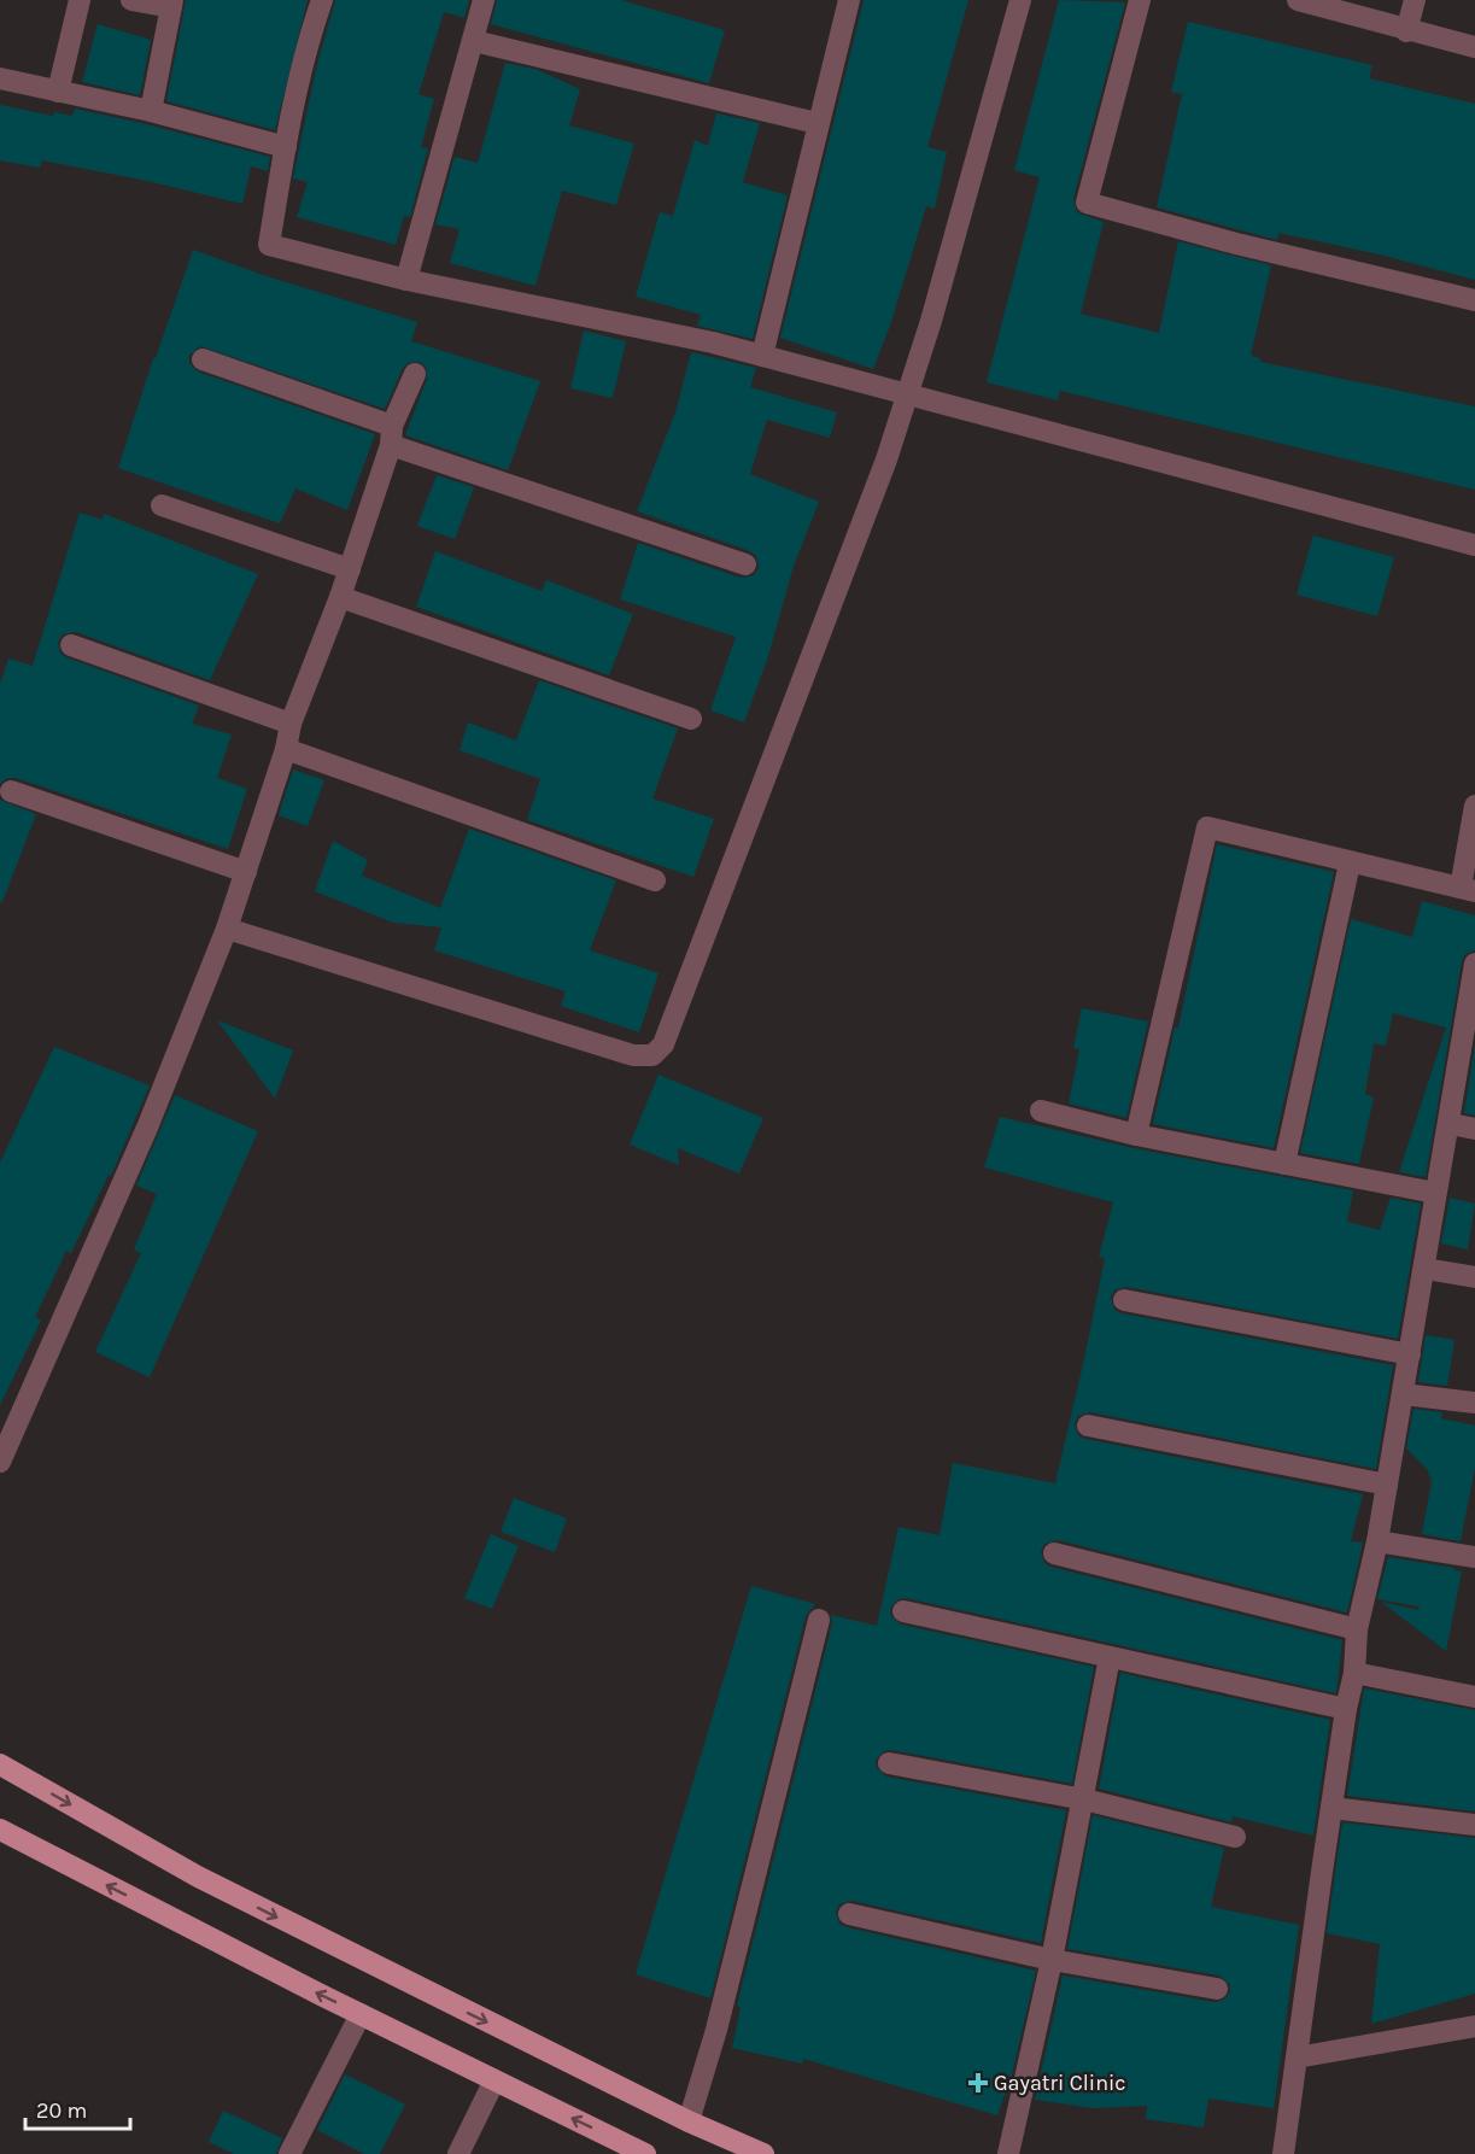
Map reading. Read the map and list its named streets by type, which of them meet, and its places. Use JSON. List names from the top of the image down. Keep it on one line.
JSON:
{"places":{"health":["Gayatri Clinic"]},"scale_bar":"20 m"}
